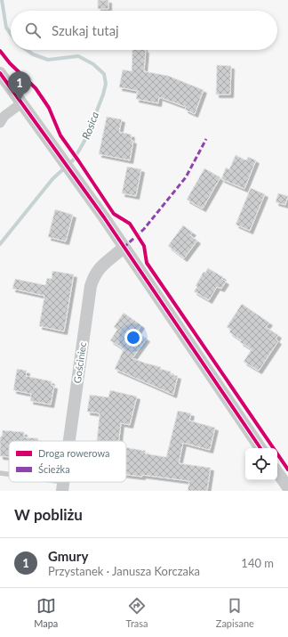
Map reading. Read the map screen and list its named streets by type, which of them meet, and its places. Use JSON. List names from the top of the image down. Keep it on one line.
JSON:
{"streets":{"street":["Gościniec"]},"water":["Rosica"],"legend":["Droga rowerowa","Ścieżka"],"page":{"search":"Szukaj tutaj","pins":"1","heading":"W pobliżu","list":[{"mark":"1","name":"Gmury","note":"Przystanek · Janusza Korczaka","value":"140 m"}],"nav":["Mapa","Trasa","Zapisane"]}}
